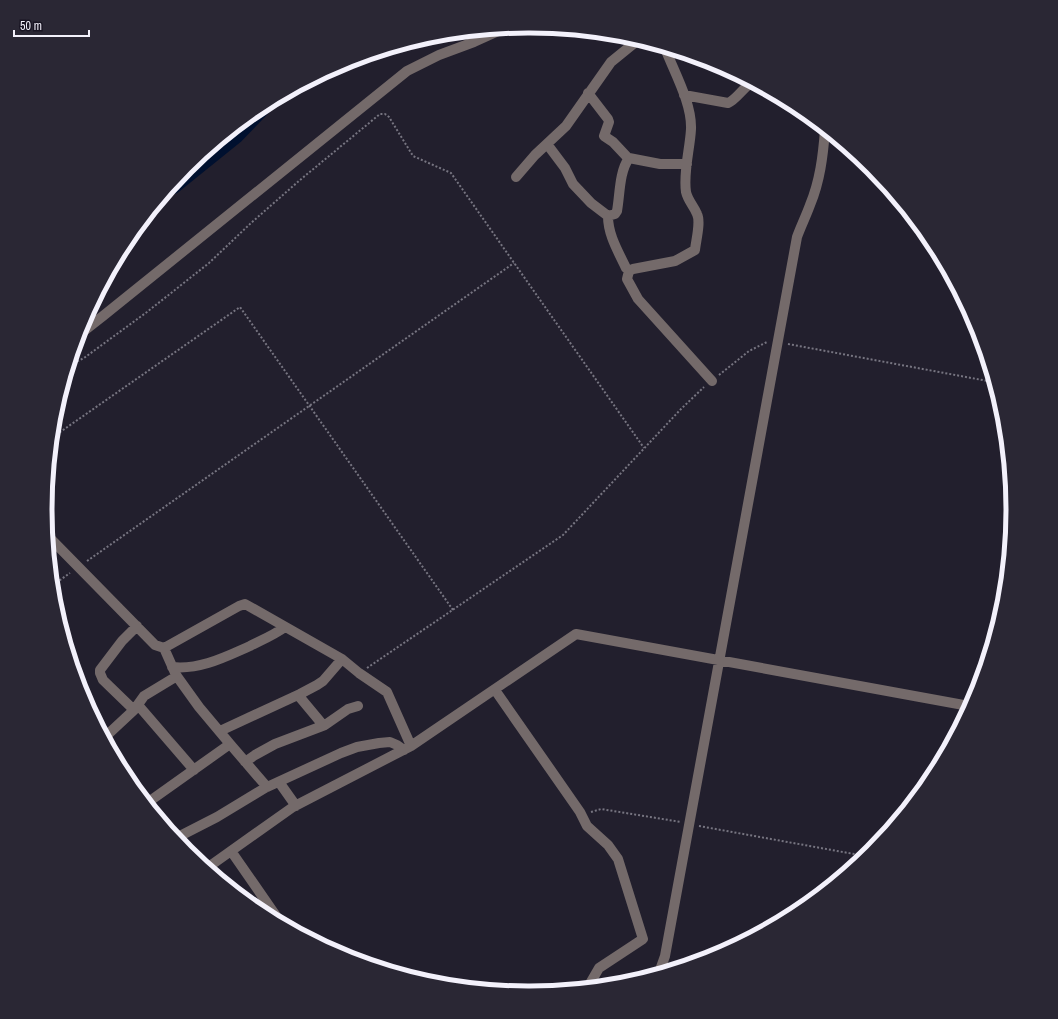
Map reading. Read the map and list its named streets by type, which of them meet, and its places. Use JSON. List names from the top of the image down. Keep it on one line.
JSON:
{"scale_bar":"50 m"}
